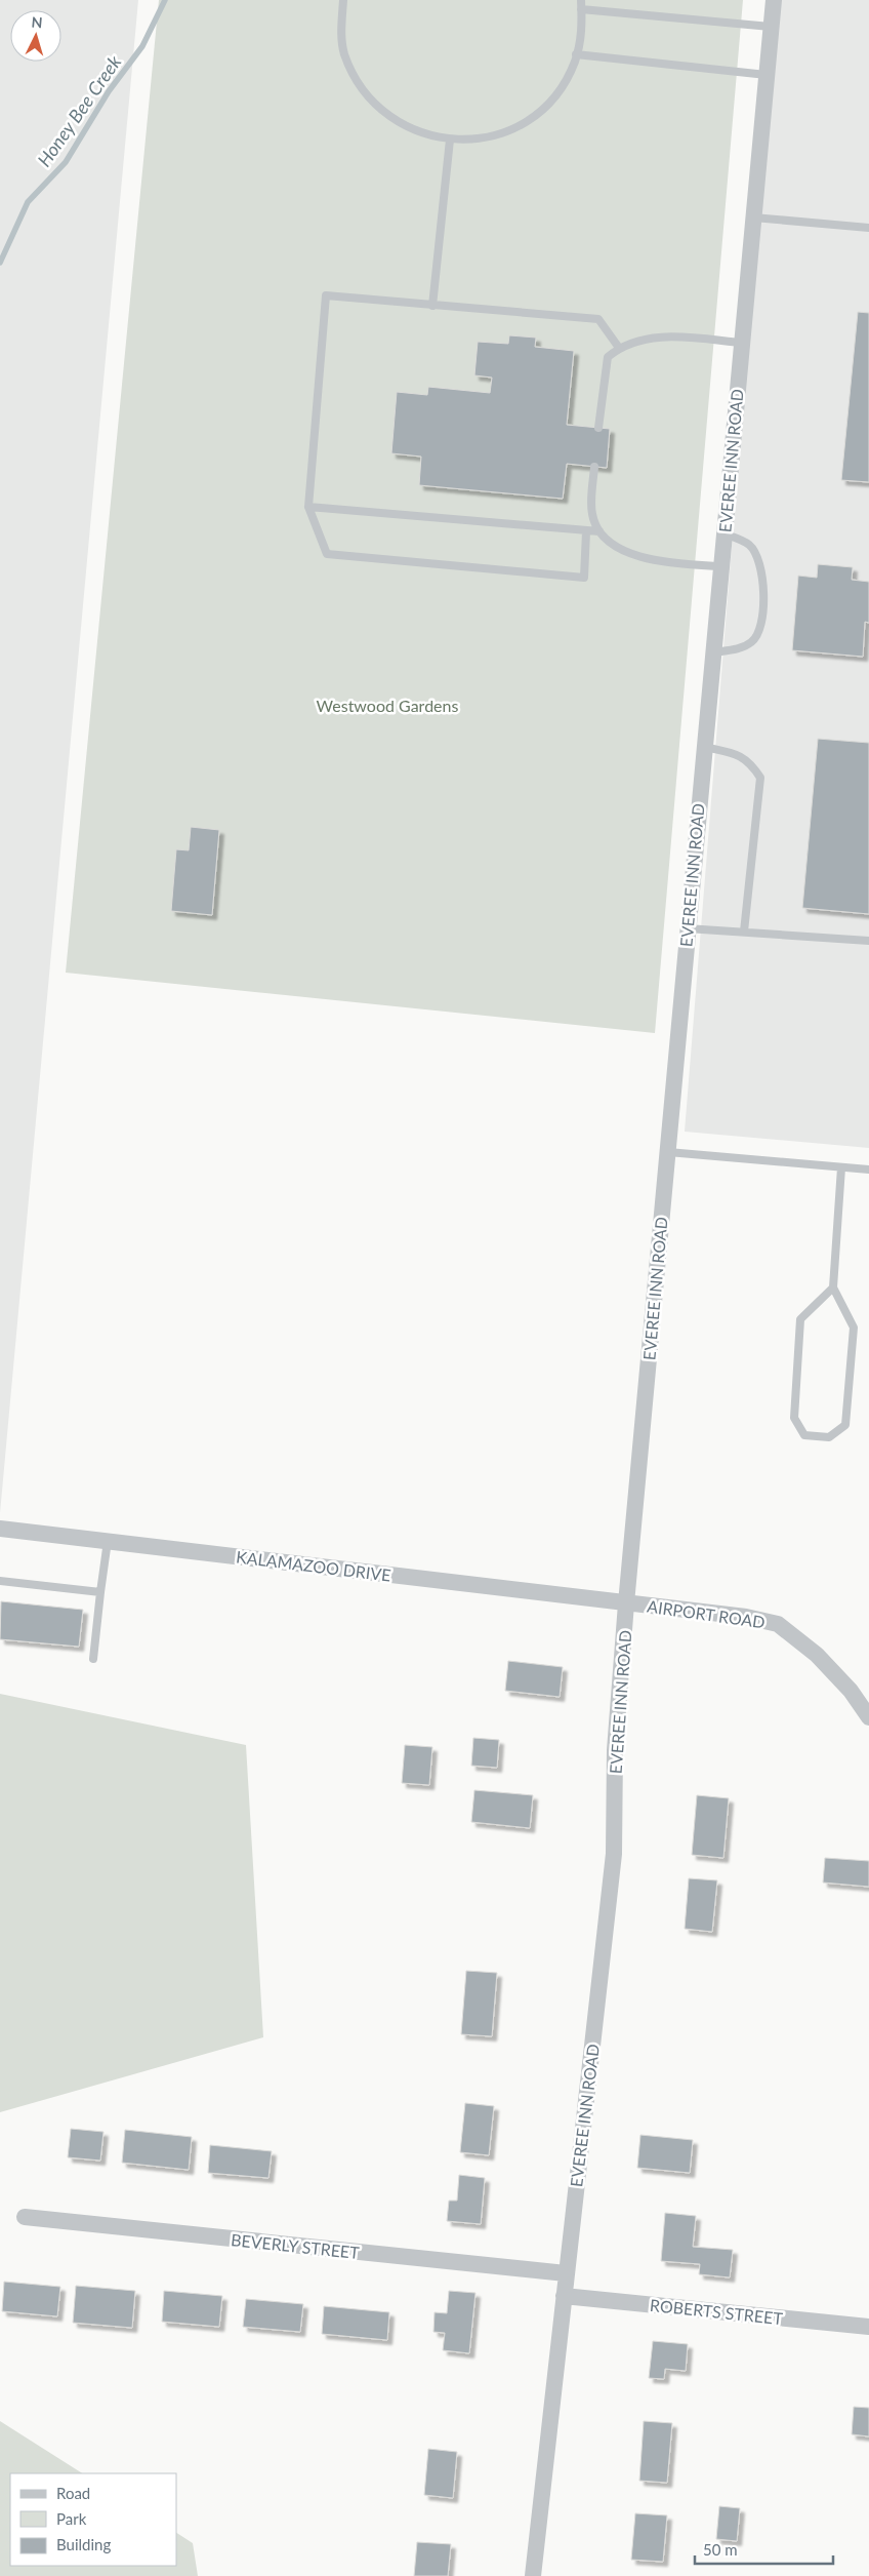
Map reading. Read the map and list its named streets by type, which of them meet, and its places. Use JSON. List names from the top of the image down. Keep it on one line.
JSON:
{"streets":{"street":["EVEREE INN ROAD","KALAMAZOO DRIVE","AIRPORT ROAD","BEVERLY STREET","ROBERTS STREET"]},"crossings":[["EVEREE INN ROAD","KALAMAZOO DRIVE"],["EVEREE INN ROAD","AIRPORT ROAD"],["EVEREE INN ROAD","BEVERLY STREET"],["EVEREE INN ROAD","ROBERTS STREET"],["KALAMAZOO DRIVE","AIRPORT ROAD"]],"water":["Honey Bee Creek"],"parks":["Westwood Gardens"],"legend":["Road","Park","Building"],"scale_bar":"50 m","north":"top"}
